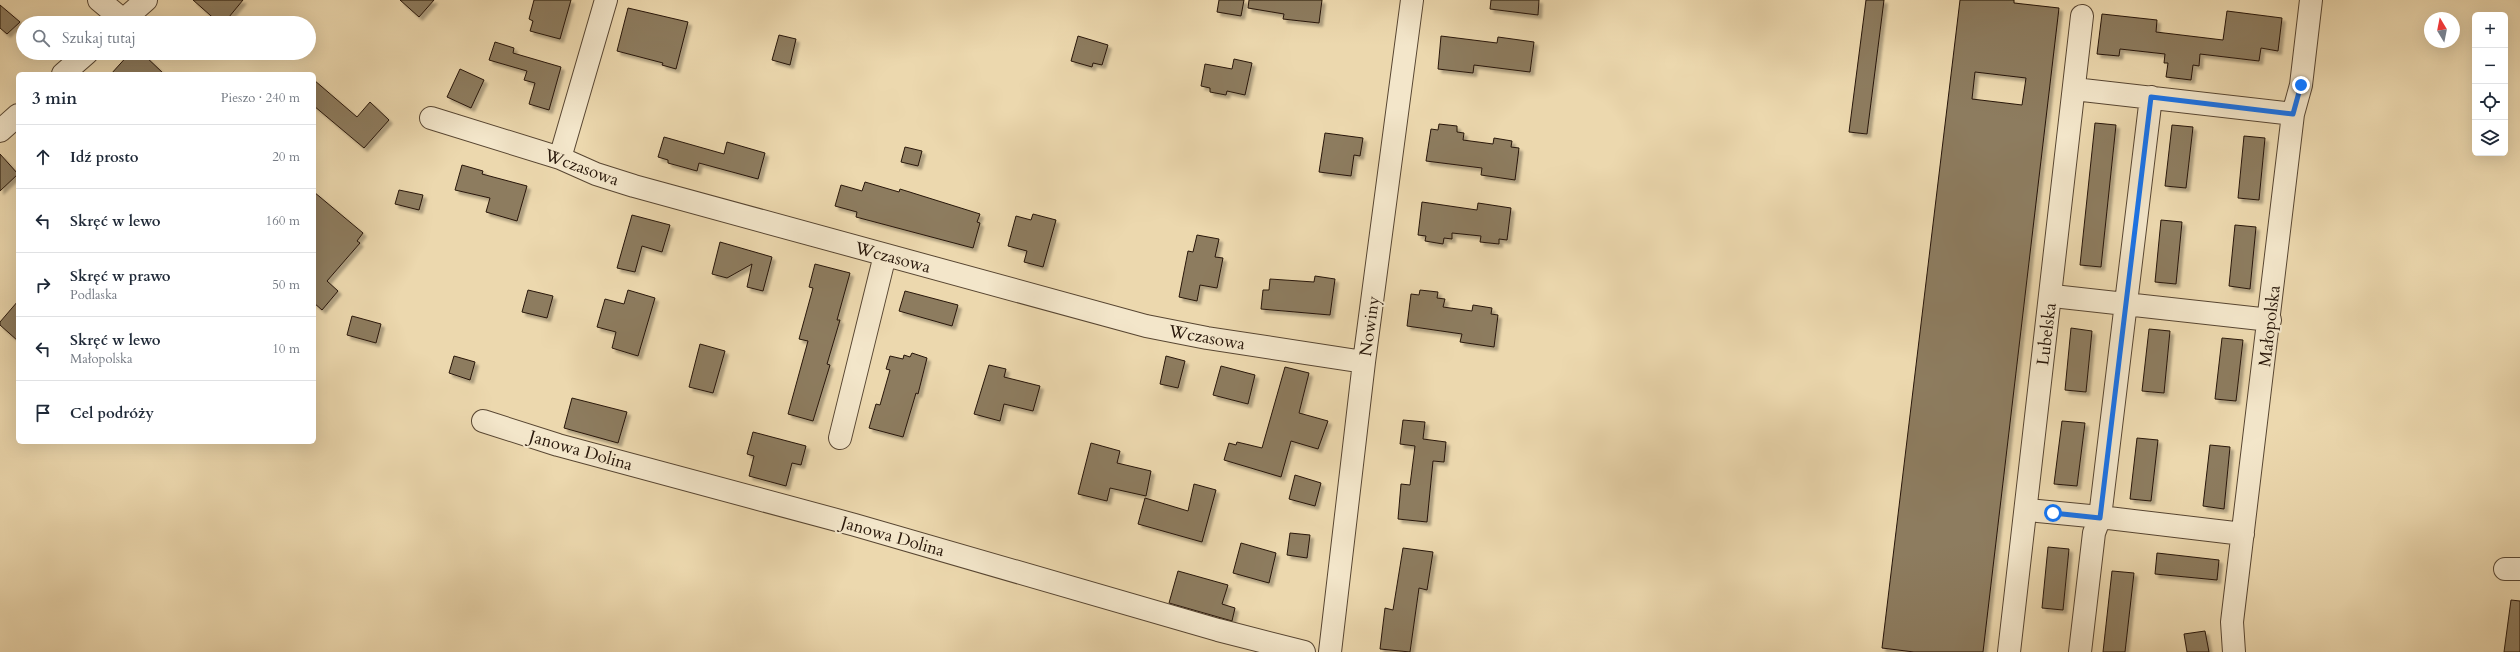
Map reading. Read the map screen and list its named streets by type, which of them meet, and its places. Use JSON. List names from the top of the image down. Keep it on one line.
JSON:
{"streets":{"street":["Wczasowa","Nowiny","Małopolska","Lubelska","Janowa Dolina"]},"crossings":[["Wczasowa","Nowiny"]],"north":"top","page":{"map_buttons":["+","−"],"search":"Szukaj tutaj","heading":["3 min","Pieszo · 240 m"],"list":[["Idź prosto","20 m"],["Skręć w lewo","160 m"],["Skręć w prawo","Podlaska","50 m"],["Skręć w lewo","Małopolska","10 m"],"Cel podróży"]}}
